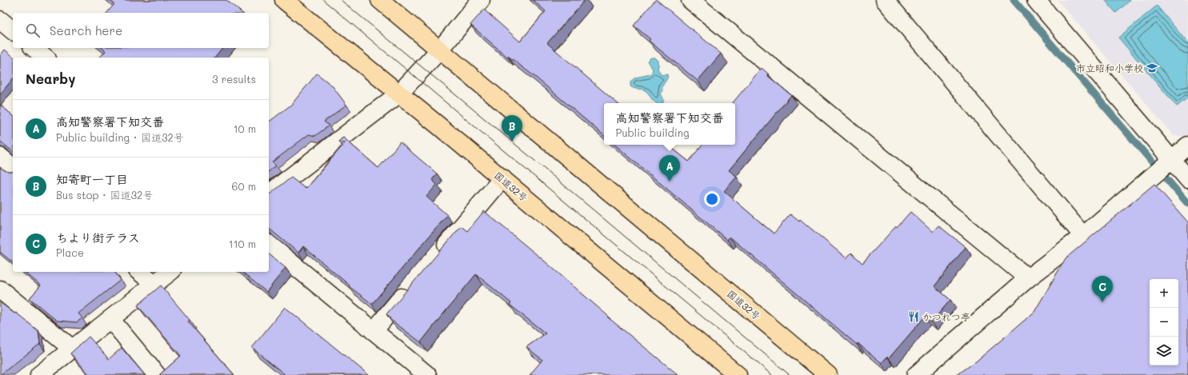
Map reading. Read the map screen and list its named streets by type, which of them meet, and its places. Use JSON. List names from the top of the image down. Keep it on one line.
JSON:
{"streets":{"highway":["国道32号"]},"places":{"school or university":["市立昭和小学校"],"restaurant":["かつれつ亭"]},"page":{"search":"Search here","heading":["Nearby","3 results"],"list":[{"mark":"A","name":"高知警察署下知交番","note":"Public building · 国道32号","value":"10 m"},{"mark":"B","name":"知寄町一丁目","note":"Bus stop · 国道32号","value":"60 m"},{"mark":"C","name":"ちより街テラス","note":"Place","value":"110 m"}],"popup":["高知警察署下知交番","Public building"],"pins":["B","A","C"],"map_buttons":["+","−"]}}
